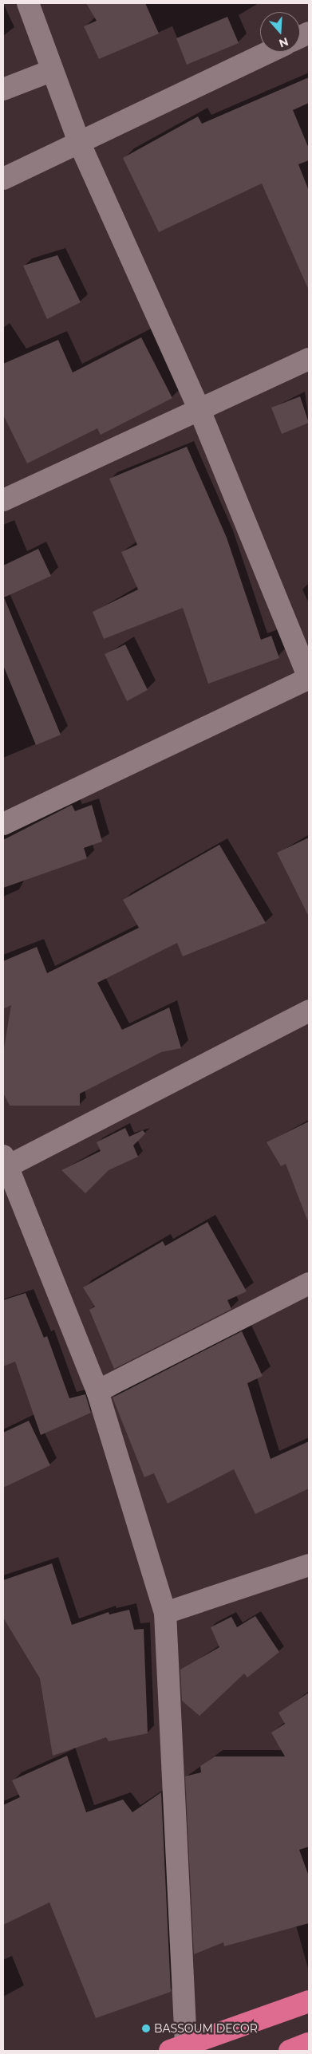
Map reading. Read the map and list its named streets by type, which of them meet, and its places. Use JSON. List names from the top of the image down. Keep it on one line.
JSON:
{"places":["BASSOUM DECOR"],"north":"bottom"}
